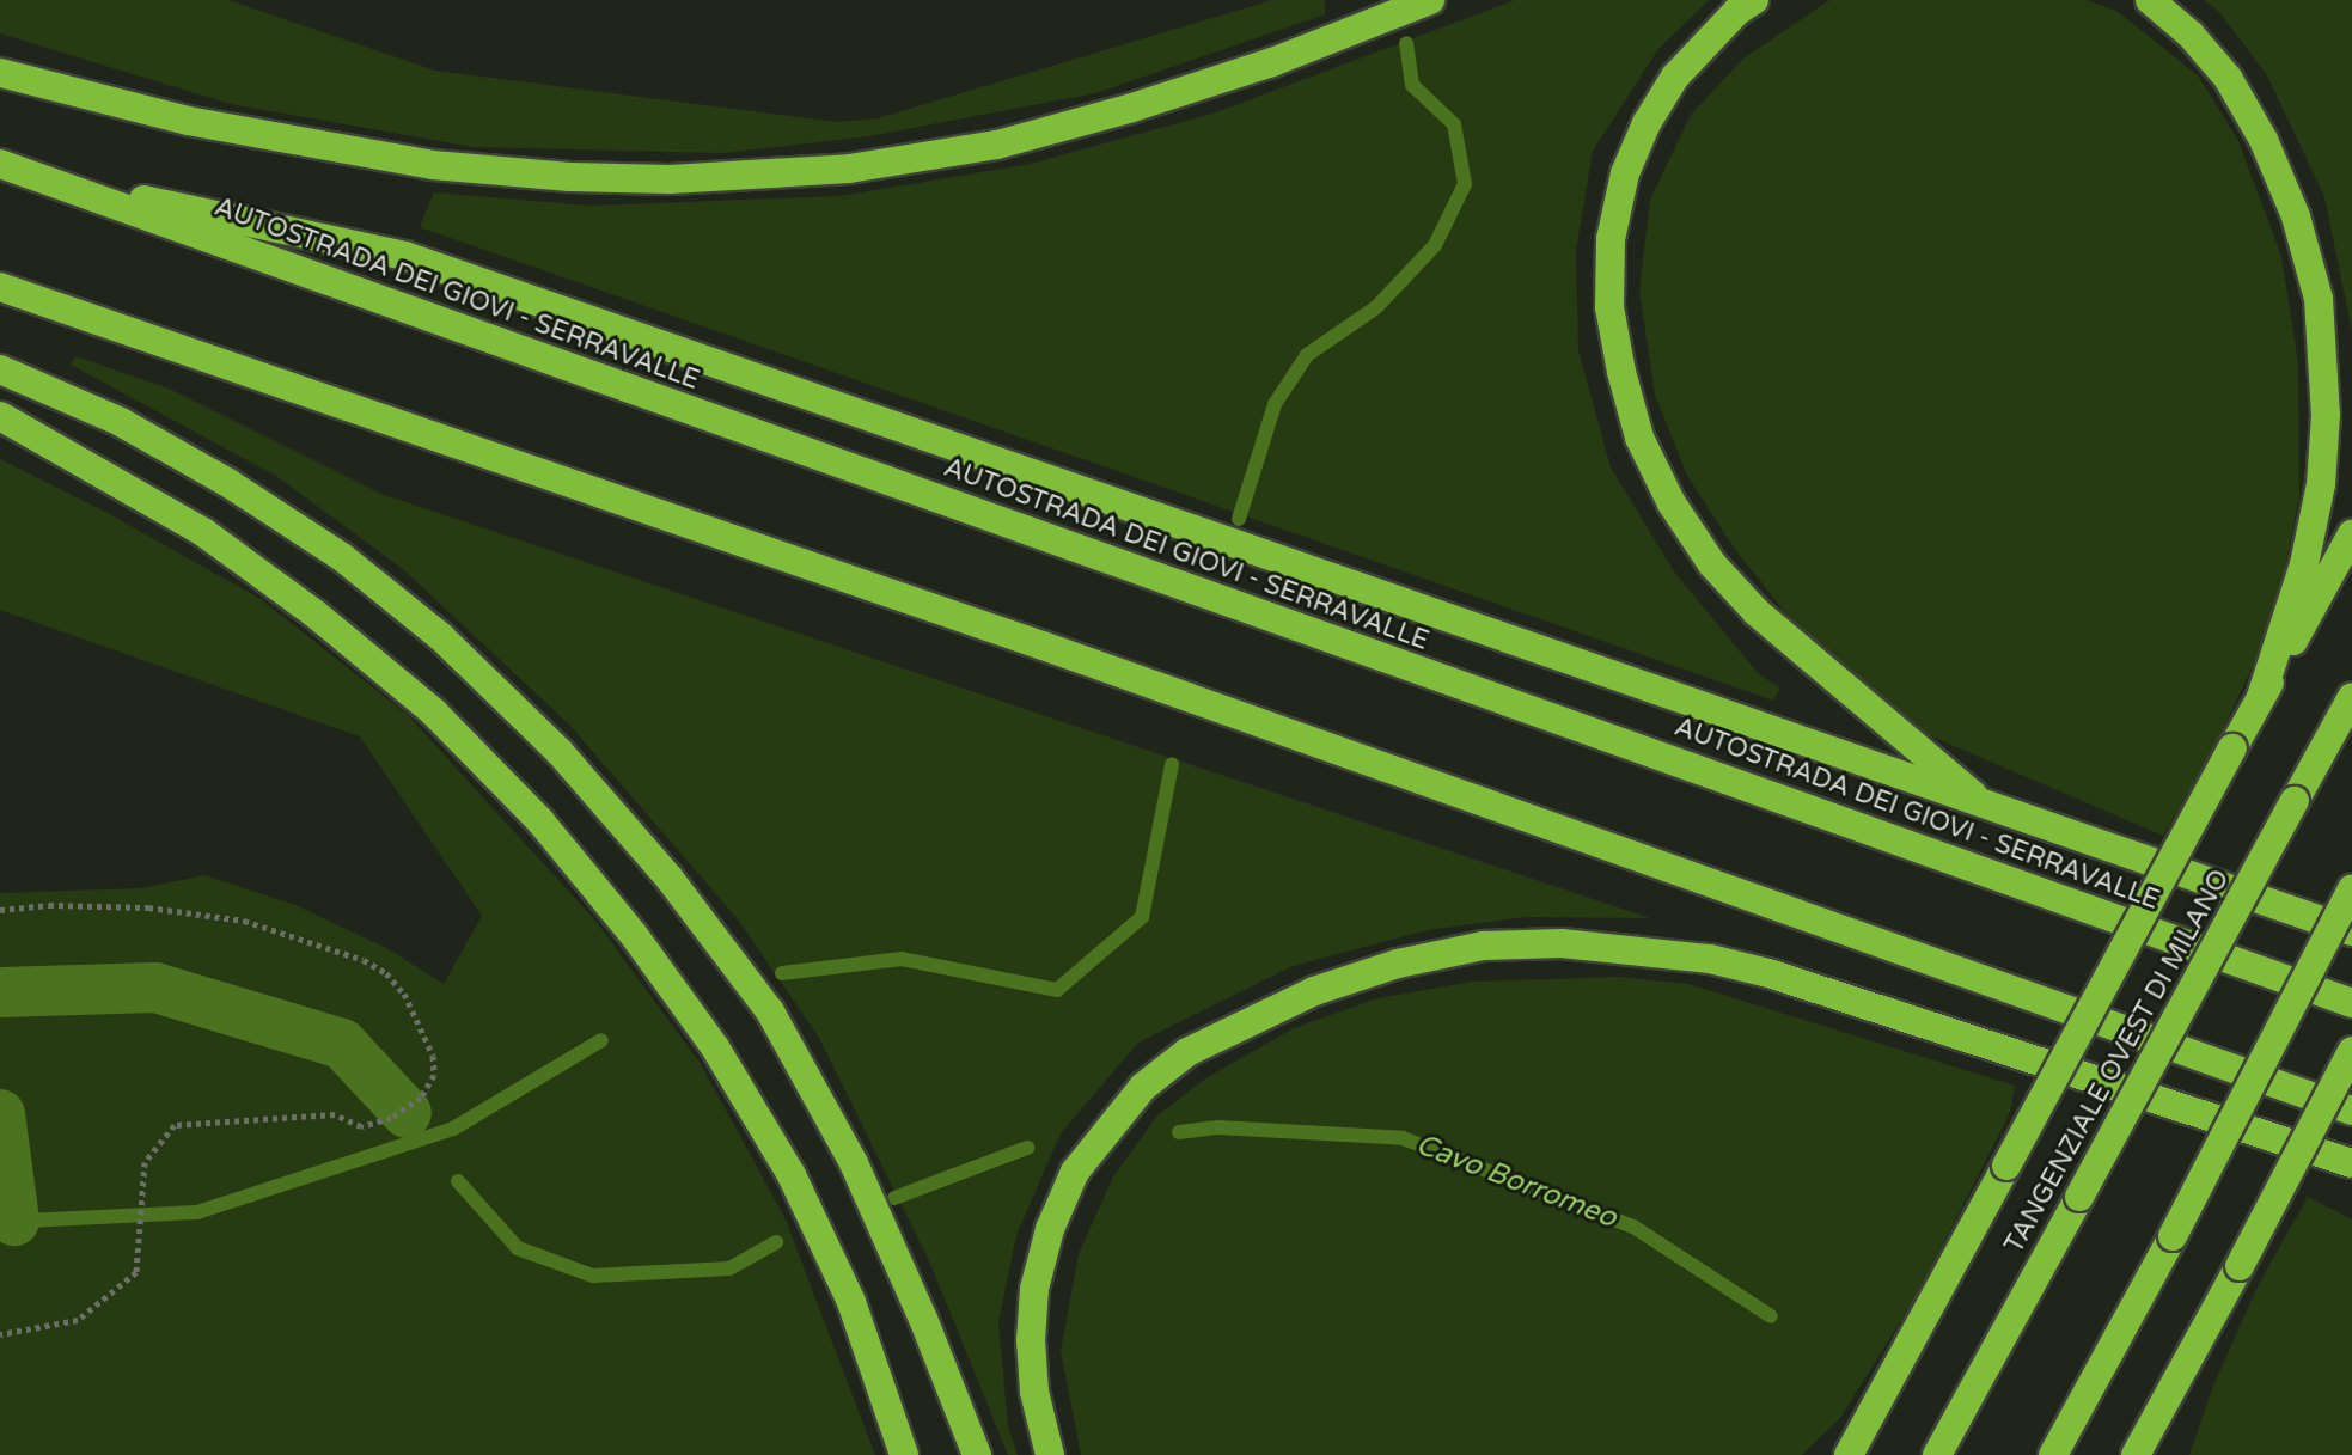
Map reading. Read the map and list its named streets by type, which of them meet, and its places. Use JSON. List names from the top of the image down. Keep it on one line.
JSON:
{"streets":{"highway":["AUTOSTRADA DEI GIOVI - SERRAVALLE","TANGENZIALE OVEST DI MILANO"]},"water":["Cavo Borromeo"]}
